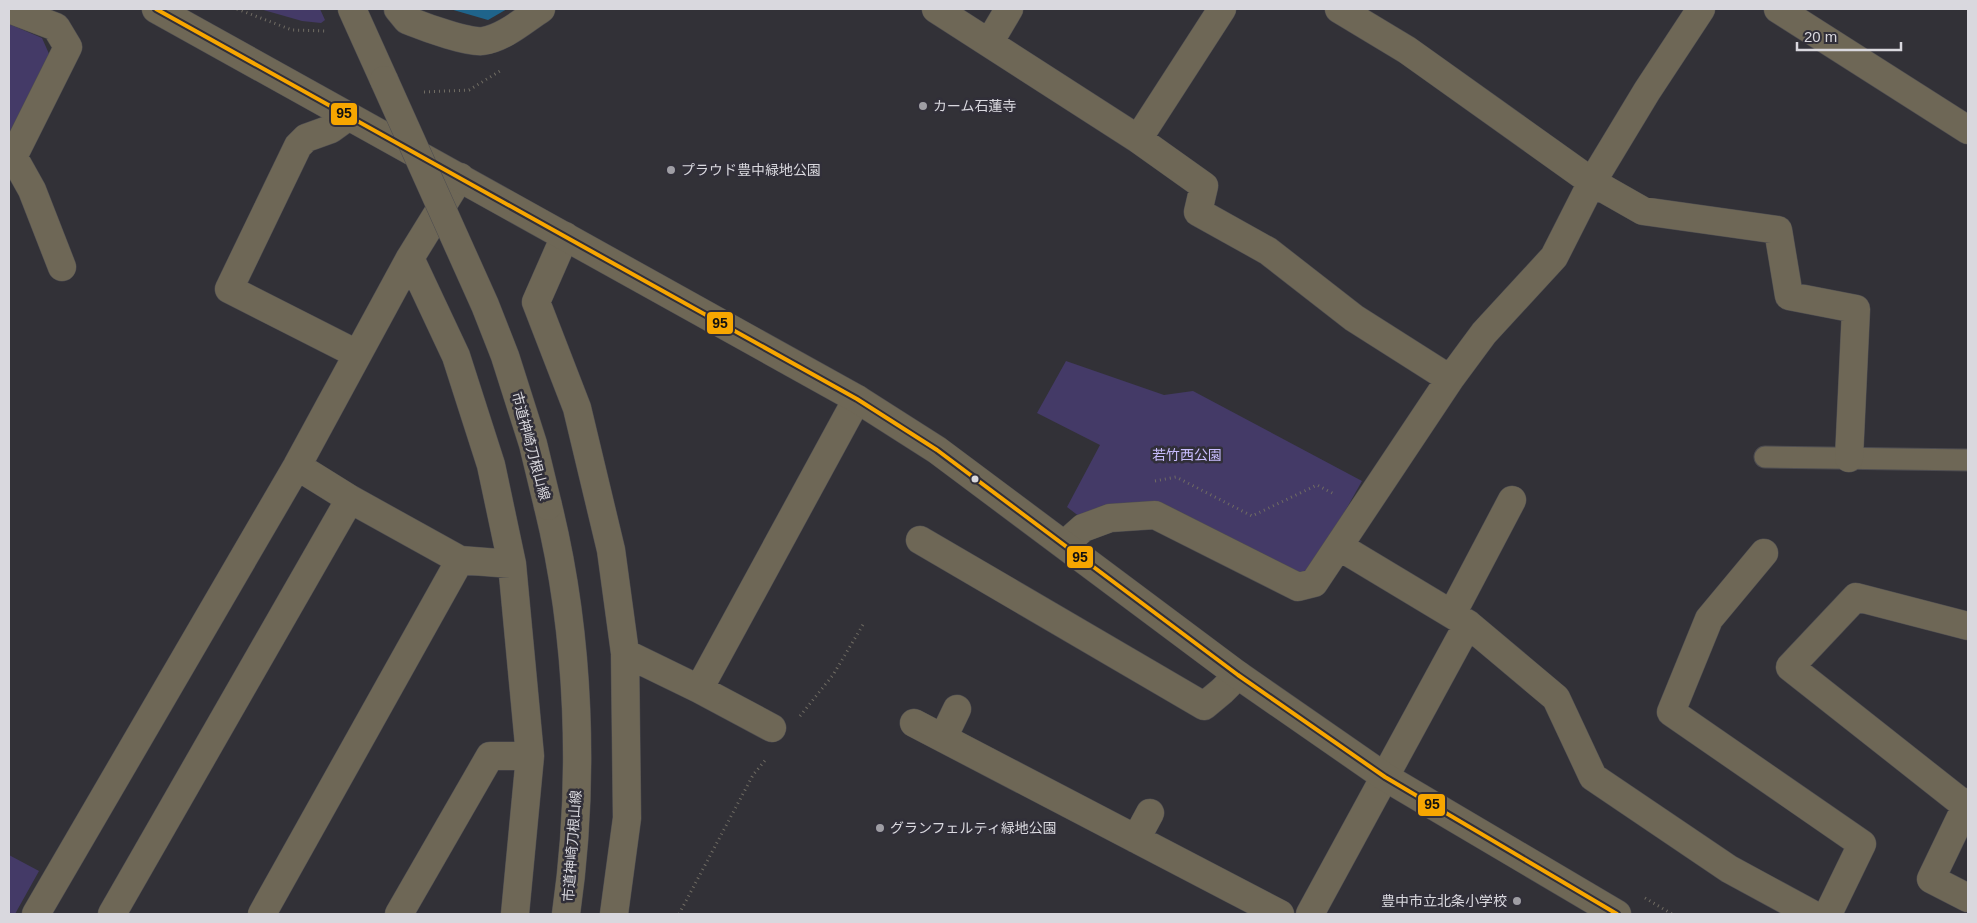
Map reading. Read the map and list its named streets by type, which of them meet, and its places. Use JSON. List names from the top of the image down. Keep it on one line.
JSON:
{"streets":{"street":["市道神崎刀根山線"]},"parks":["若竹西公園"],"places":["カーム石蓮寺","プラウド豊中緑地公園","グランフェルティ緑地公園","豊中市立北条小学校"],"lines":["transit line 95"],"scale_bar":"20 m"}
